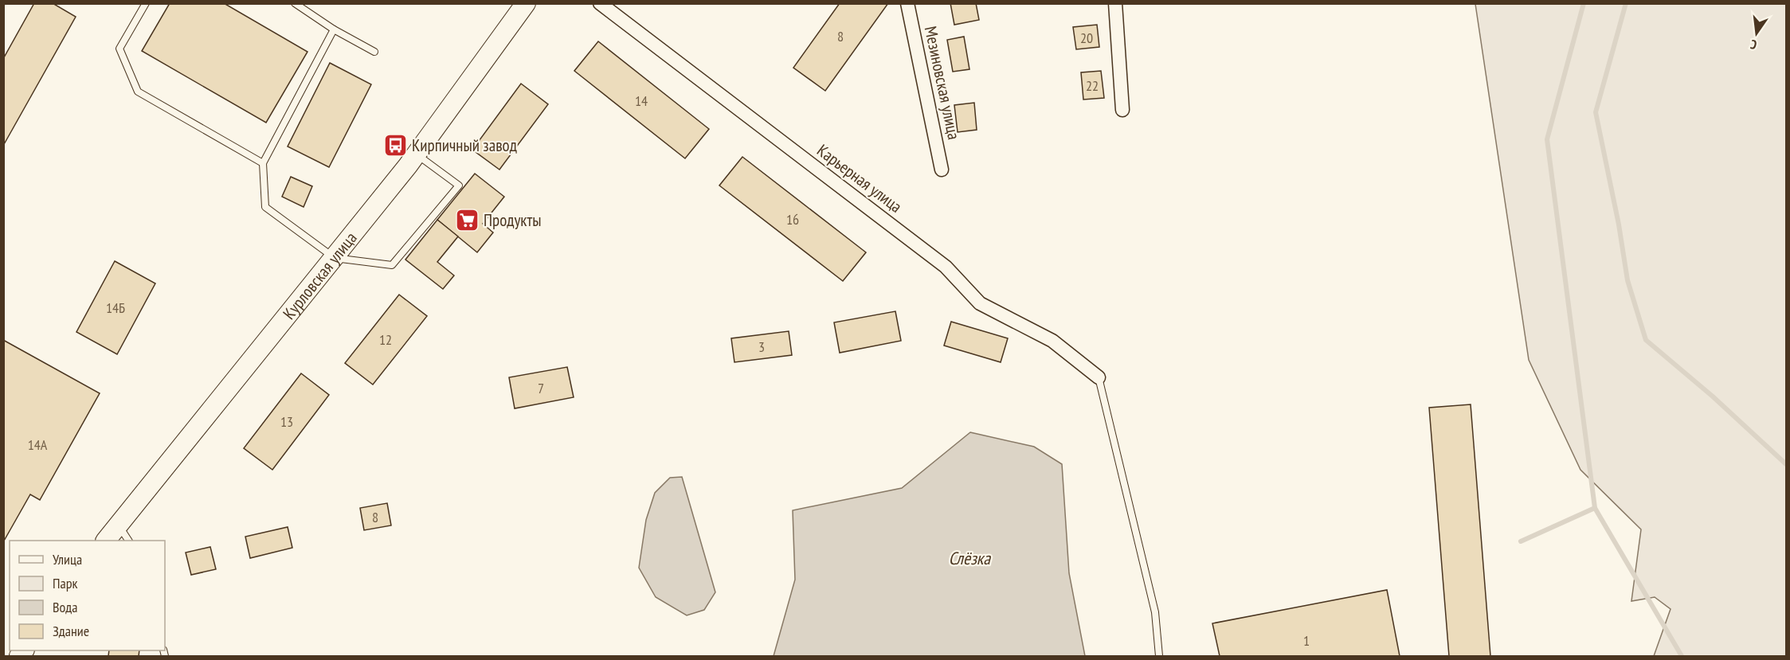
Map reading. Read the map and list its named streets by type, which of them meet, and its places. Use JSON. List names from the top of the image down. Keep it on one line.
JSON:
{"streets":{"main road":["Курловская улица"],"street":["Мезиновская улица","Карьерная улица"]},"water":["Слёзка"],"places":{"bus stop":["Кирпичный завод"],"supermarket":["Продукты"]},"house_numbers":["8","20","22","14","16","14Б","12","3","7","13","14А","8","1"],"legend":["Улица","Парк","Вода","Здание"],"north":"bottom"}
